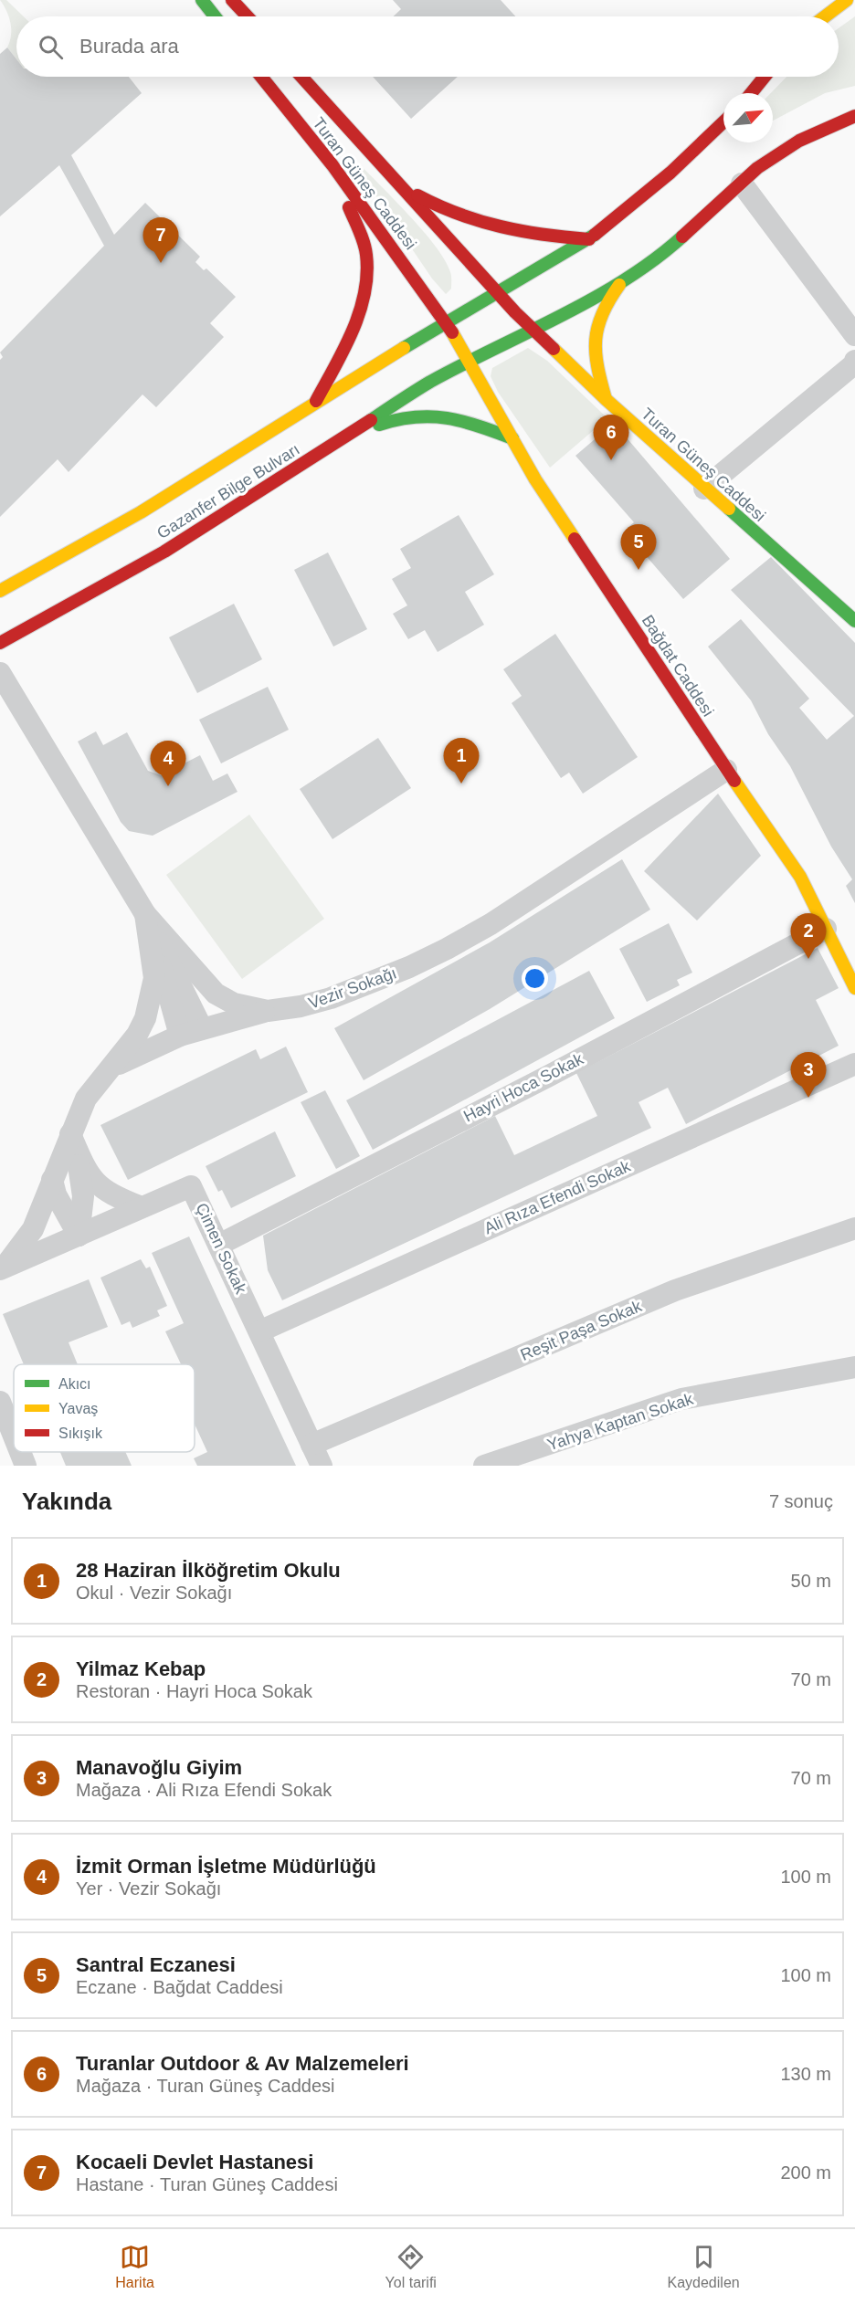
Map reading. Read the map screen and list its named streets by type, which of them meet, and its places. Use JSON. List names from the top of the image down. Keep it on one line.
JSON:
{"streets":{"main road":["Turan Güneş Caddesi","Gazanfer Bilge Bulvarı","Bağdat Caddesi"],"street":["Vezir Sokağı","Hayri Hoca Sokak","Ali Rıza Efendi Sokak","Çimen Sokak","Reşit Paşa Sokak","Yahya Kaptan Sokak"]},"crossings":[["Turan Güneş Caddesi","Gazanfer Bilge Bulvarı"],["Turan Güneş Caddesi","Bağdat Caddesi"],["Gazanfer Bilge Bulvarı","Bağdat Caddesi"],["Bağdat Caddesi","Vezir Sokağı"],["Bağdat Caddesi","Hayri Hoca Sokak"],["Hayri Hoca Sokak","Çimen Sokak"],["Ali Rıza Efendi Sokak","Çimen Sokak"],["Çimen Sokak","Reşit Paşa Sokak"]],"legend":["Akıcı","Yavaş","Sıkışık"],"north":"top right","page":{"search":"Burada ara","pins":["7","6","5","1","4","2","3"],"heading":["Yakında","7 sonuç"],"list":[{"mark":"1","name":"28 Haziran İlköğretim Okulu","note":"Okul · Vezir Sokağı","value":"50 m"},{"mark":"2","name":"Yilmaz Kebap","note":"Restoran · Hayri Hoca Sokak","value":"70 m"},{"mark":"3","name":"Manavoğlu Giyim","note":"Mağaza · Ali Rıza Efendi Sokak","value":"70 m"},{"mark":"4","name":"İzmit Orman İşletme Müdürlüğü","note":"Yer · Vezir Sokağı","value":"100 m"},{"mark":"5","name":"Santral Eczanesi","note":"Eczane · Bağdat Caddesi","value":"100 m"},{"mark":"6","name":"Turanlar Outdoor & Av Malzemeleri","note":"Mağaza · Turan Güneş Caddesi","value":"130 m"},{"mark":"7","name":"Kocaeli Devlet Hastanesi","note":"Hastane · Turan Güneş Caddesi","value":"200 m"}],"nav":["Harita","Yol tarifi","Kaydedilen"]}}
